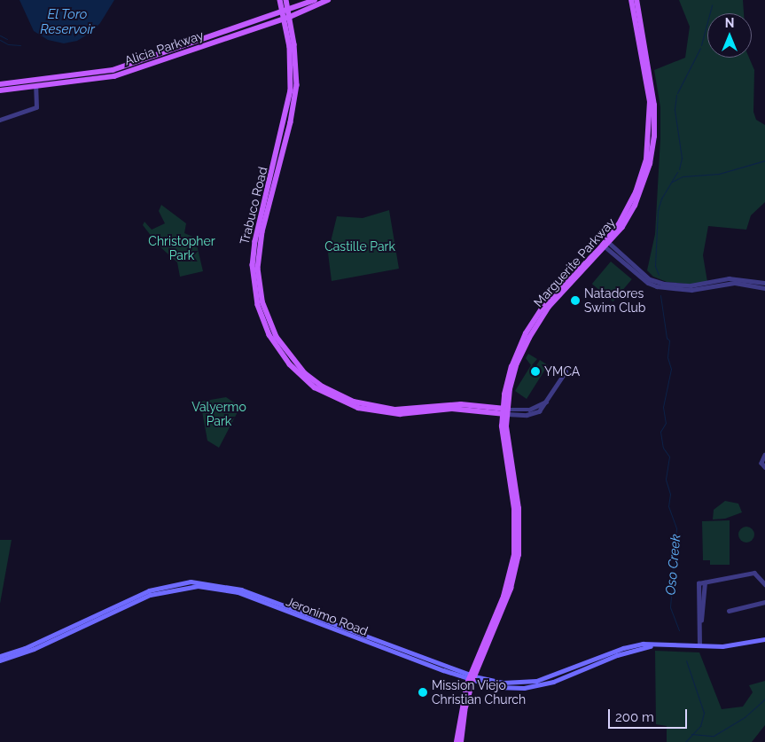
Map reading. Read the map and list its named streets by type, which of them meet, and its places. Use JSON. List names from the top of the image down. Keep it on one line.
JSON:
{"streets":{"main road":["Alicia Parkway","Trabuco Road","Marguerite Parkway","Jeronimo Road"]},"crossings":[["Alicia Parkway","Trabuco Road"],["Trabuco Road","Marguerite Parkway"],["Marguerite Parkway","Jeronimo Road"]],"water":["El Toro Reservoir","Oso Creek"],"parks":["Christopher Park","Castille Park","Valyermo Park"],"places":["Natadores Swim Club","YMCA","Mission Viejo Christian Church"],"scale_bar":"200 m","north":"top"}
